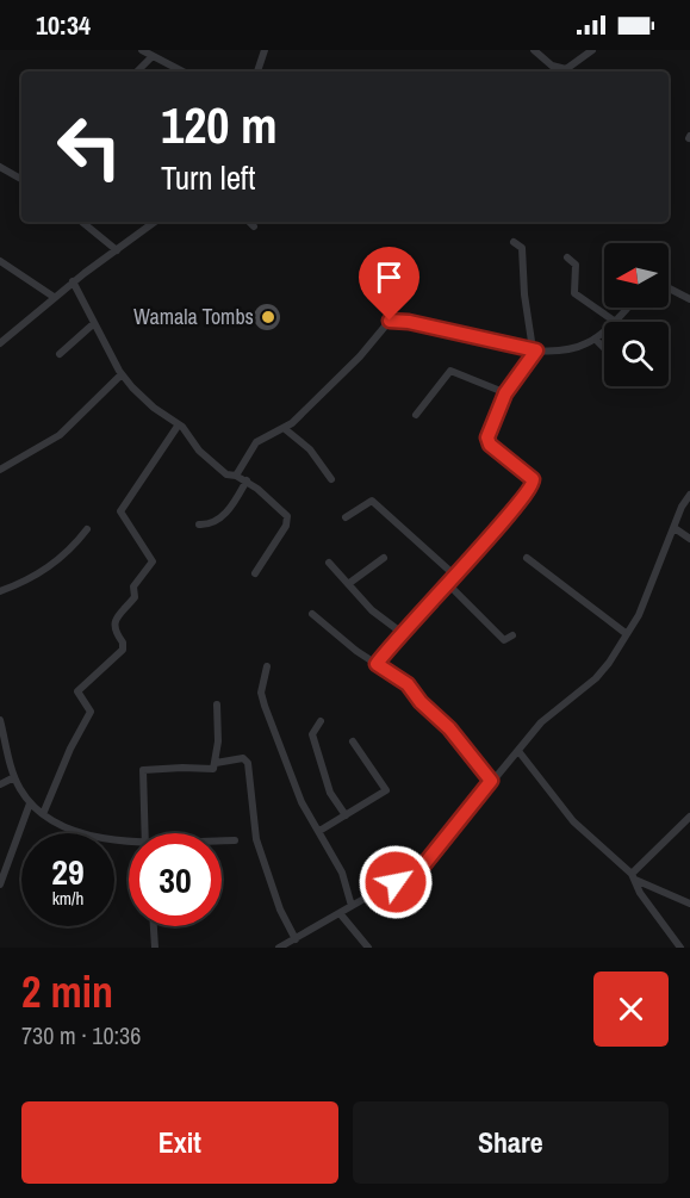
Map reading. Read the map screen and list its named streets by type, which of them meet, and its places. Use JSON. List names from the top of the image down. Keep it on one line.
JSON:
{"places":["Wamala Tombs"],"north":"left","page":{"status":"10:34","turn":["120 m","Turn left"],"speed":"29 km/h","limit":"30","heading":["2 min","730 m · 10:36"],"buttons":["Exit","Share"]}}
